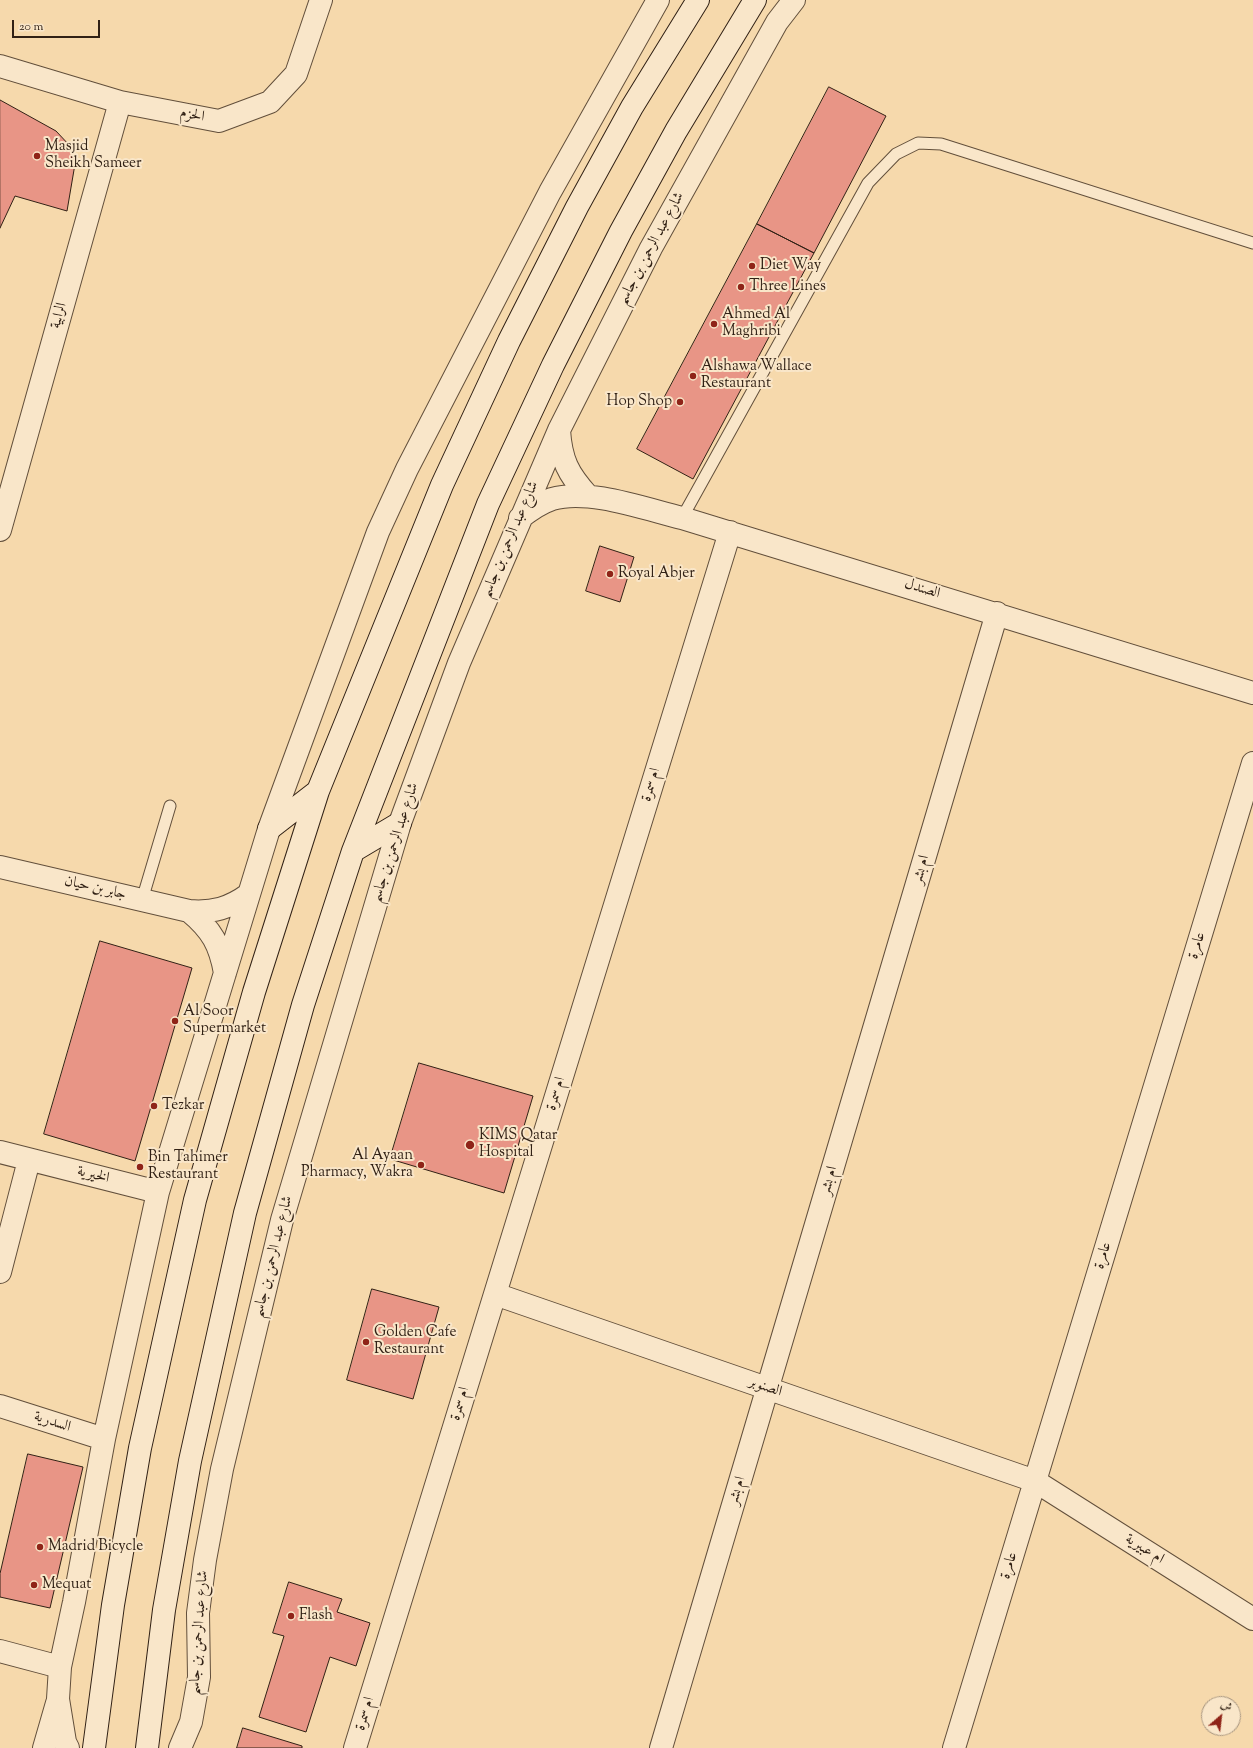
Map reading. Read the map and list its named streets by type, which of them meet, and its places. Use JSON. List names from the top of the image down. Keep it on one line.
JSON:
{"streets":{"street":["الحزم","شارع عبد الرحمن بن جاسم","الرابية","الصندل","ام سمرة","ام بشر","جابر بن حيان","عامرة","الخيرية","الصنوبر","السدرية","ام عبيرية"]},"crossings":[["الحزم","الرابية"],["شارع عبد الرحمن بن جاسم","الصندل"],["الصندل","ام سمرة"],["الصندل","ام بشر"],["ام سمرة","الصنوبر"],["ام بشر","الصنوبر"],["عامرة","الصنوبر"],["عامرة","ام عبيرية"],["الصنوبر","ام عبيرية"]],"places":["Masjid Sheikh Sameer","Diet Way","Three Lines","Ahmed Al Maghribi","Alshawa Wallace Restaurant","Hop Shop","Royal Abjer","Al Soor Supermarket","Tezkar","KIMS Qatar Hospital","Al Ayaan Pharmacy, Wakra","Bin Tahimer Restaurant","Golden Cafe Restaurant","Madrid Bicycle","Mequat","Flash"],"scale_bar":"20 m","north":"top right"}
